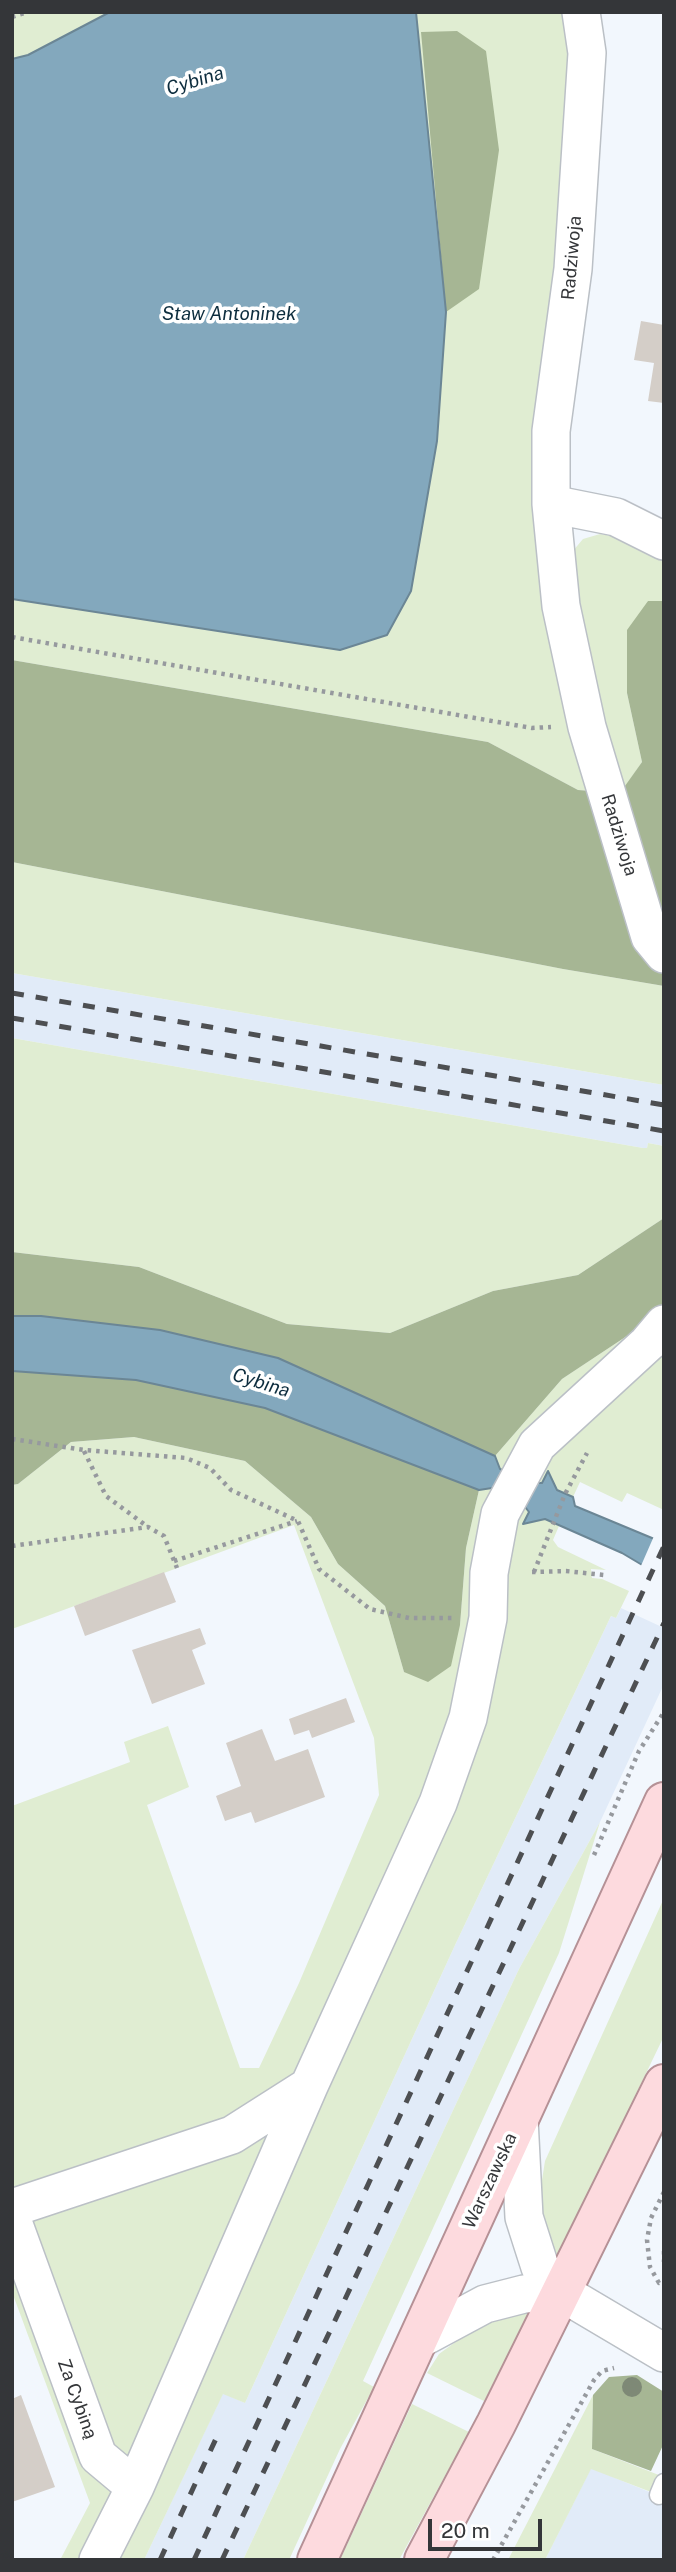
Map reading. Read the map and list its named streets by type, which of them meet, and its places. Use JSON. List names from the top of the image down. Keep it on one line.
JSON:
{"streets":{"main road":["Warszawska"],"street":["Radziwoja","Za Cybiną"]},"water":["Cybina","Staw Antoninek"],"scale_bar":"20 m"}
